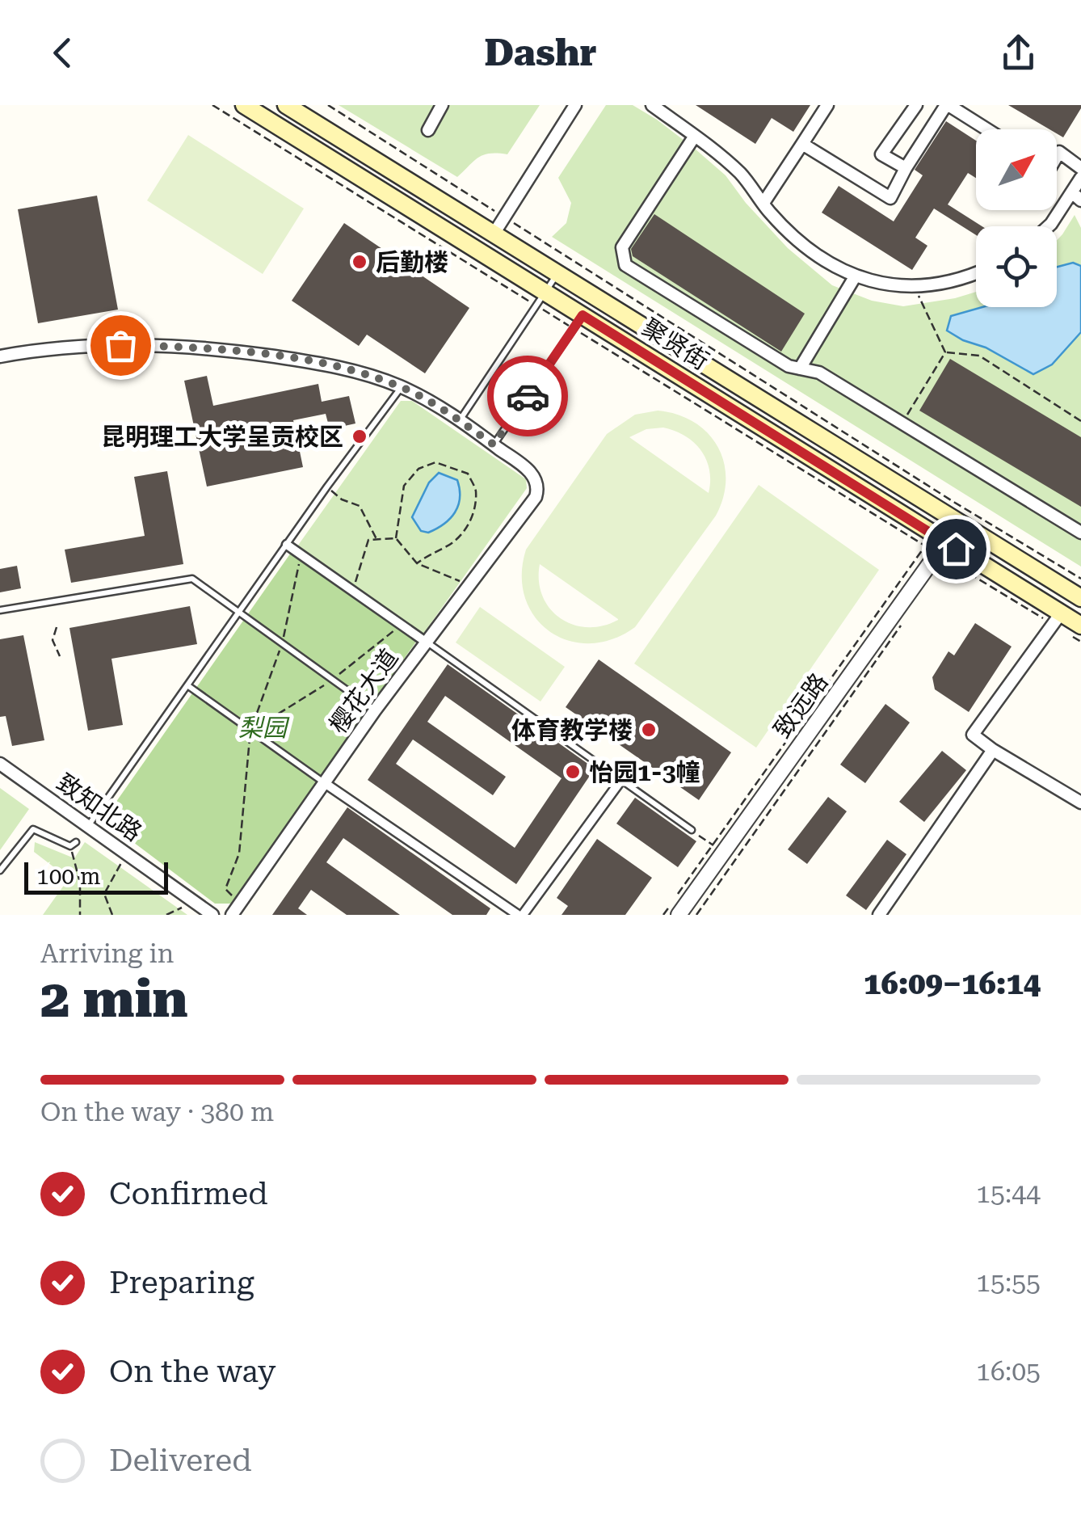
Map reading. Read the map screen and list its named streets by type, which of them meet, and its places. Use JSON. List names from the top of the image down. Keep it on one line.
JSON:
{"streets":{"main road":["聚贤街"],"street":["樱花大道","致远路","致知北路"]},"crossings":[["聚贤街","致远路"]],"parks":["梨园"],"places":["后勤楼","昆明理工大学呈贡校区","体育教学楼","怡园1-3幢"],"scale_bar":"100 m","north":"top right","page":{"header":"Dashr","scale":"100 m","heading":["2 min","Arriving in","16:09–16:14"],"bar":"On the way · 380 m","list":[["Confirmed","15:44"],["Preparing","15:55"],["On the way","16:05"],"Delivered"]}}
